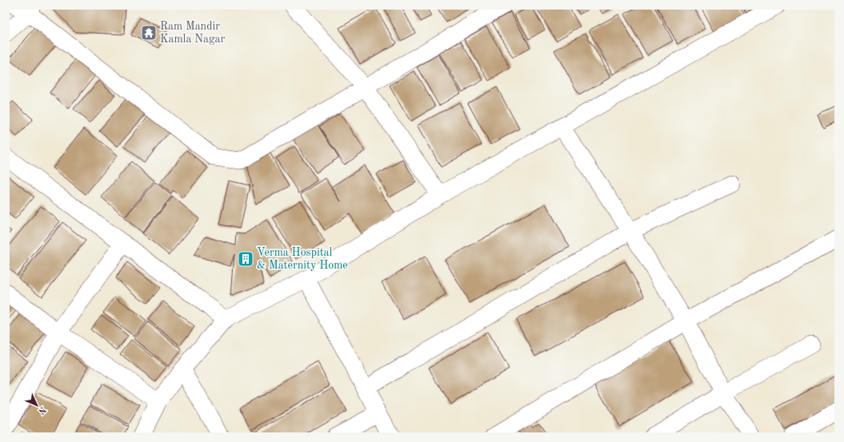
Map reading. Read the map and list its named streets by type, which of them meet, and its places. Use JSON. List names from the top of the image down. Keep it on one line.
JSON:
{"places":{"temple":["Ram Mandir Kamla Nagar"],"building":["Verma Hospital & Maternity Home"]},"north":"bottom right"}
